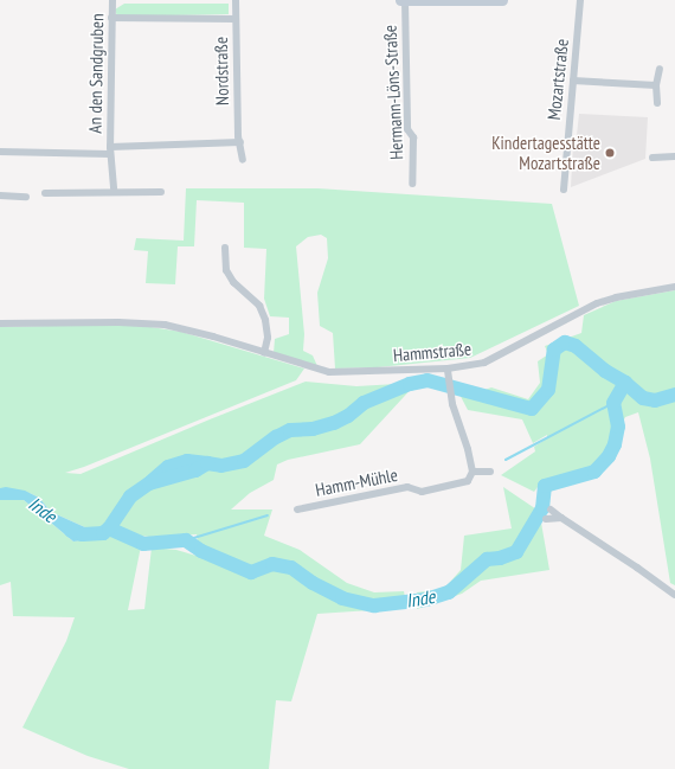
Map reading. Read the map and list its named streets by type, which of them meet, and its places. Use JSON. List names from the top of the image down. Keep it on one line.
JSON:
{"streets":{"street":["Nordstraße","An den Sandgruben","Mozartstraße","Hermann-Löns-Straße","Hammstraße","Hamm-Mühle"]},"crossings":[["Nordstraße","An den Sandgruben"]],"water":["Inde"],"places":["Kindertagesstätte Mozartstraße"]}
